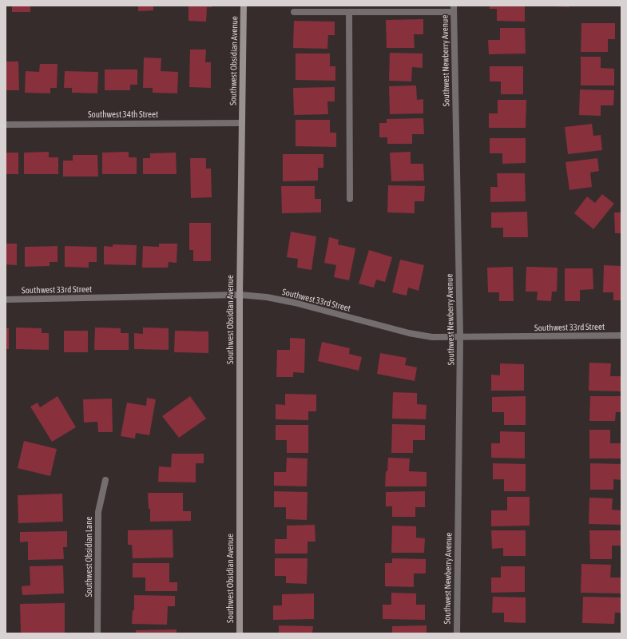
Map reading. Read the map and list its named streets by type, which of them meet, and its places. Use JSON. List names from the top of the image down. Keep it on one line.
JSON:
{"streets":{"street":["Southwest Obsidian Avenue","Southwest Newberry Avenue","Southwest 34th Street","Southwest 33rd Street","Southwest Obsidian Lane"]},"crossings":[["Southwest Obsidian Avenue","Southwest 34th Street"],["Southwest Obsidian Avenue","Southwest 33rd Street"],["Southwest Newberry Avenue","Southwest 33rd Street"]]}
